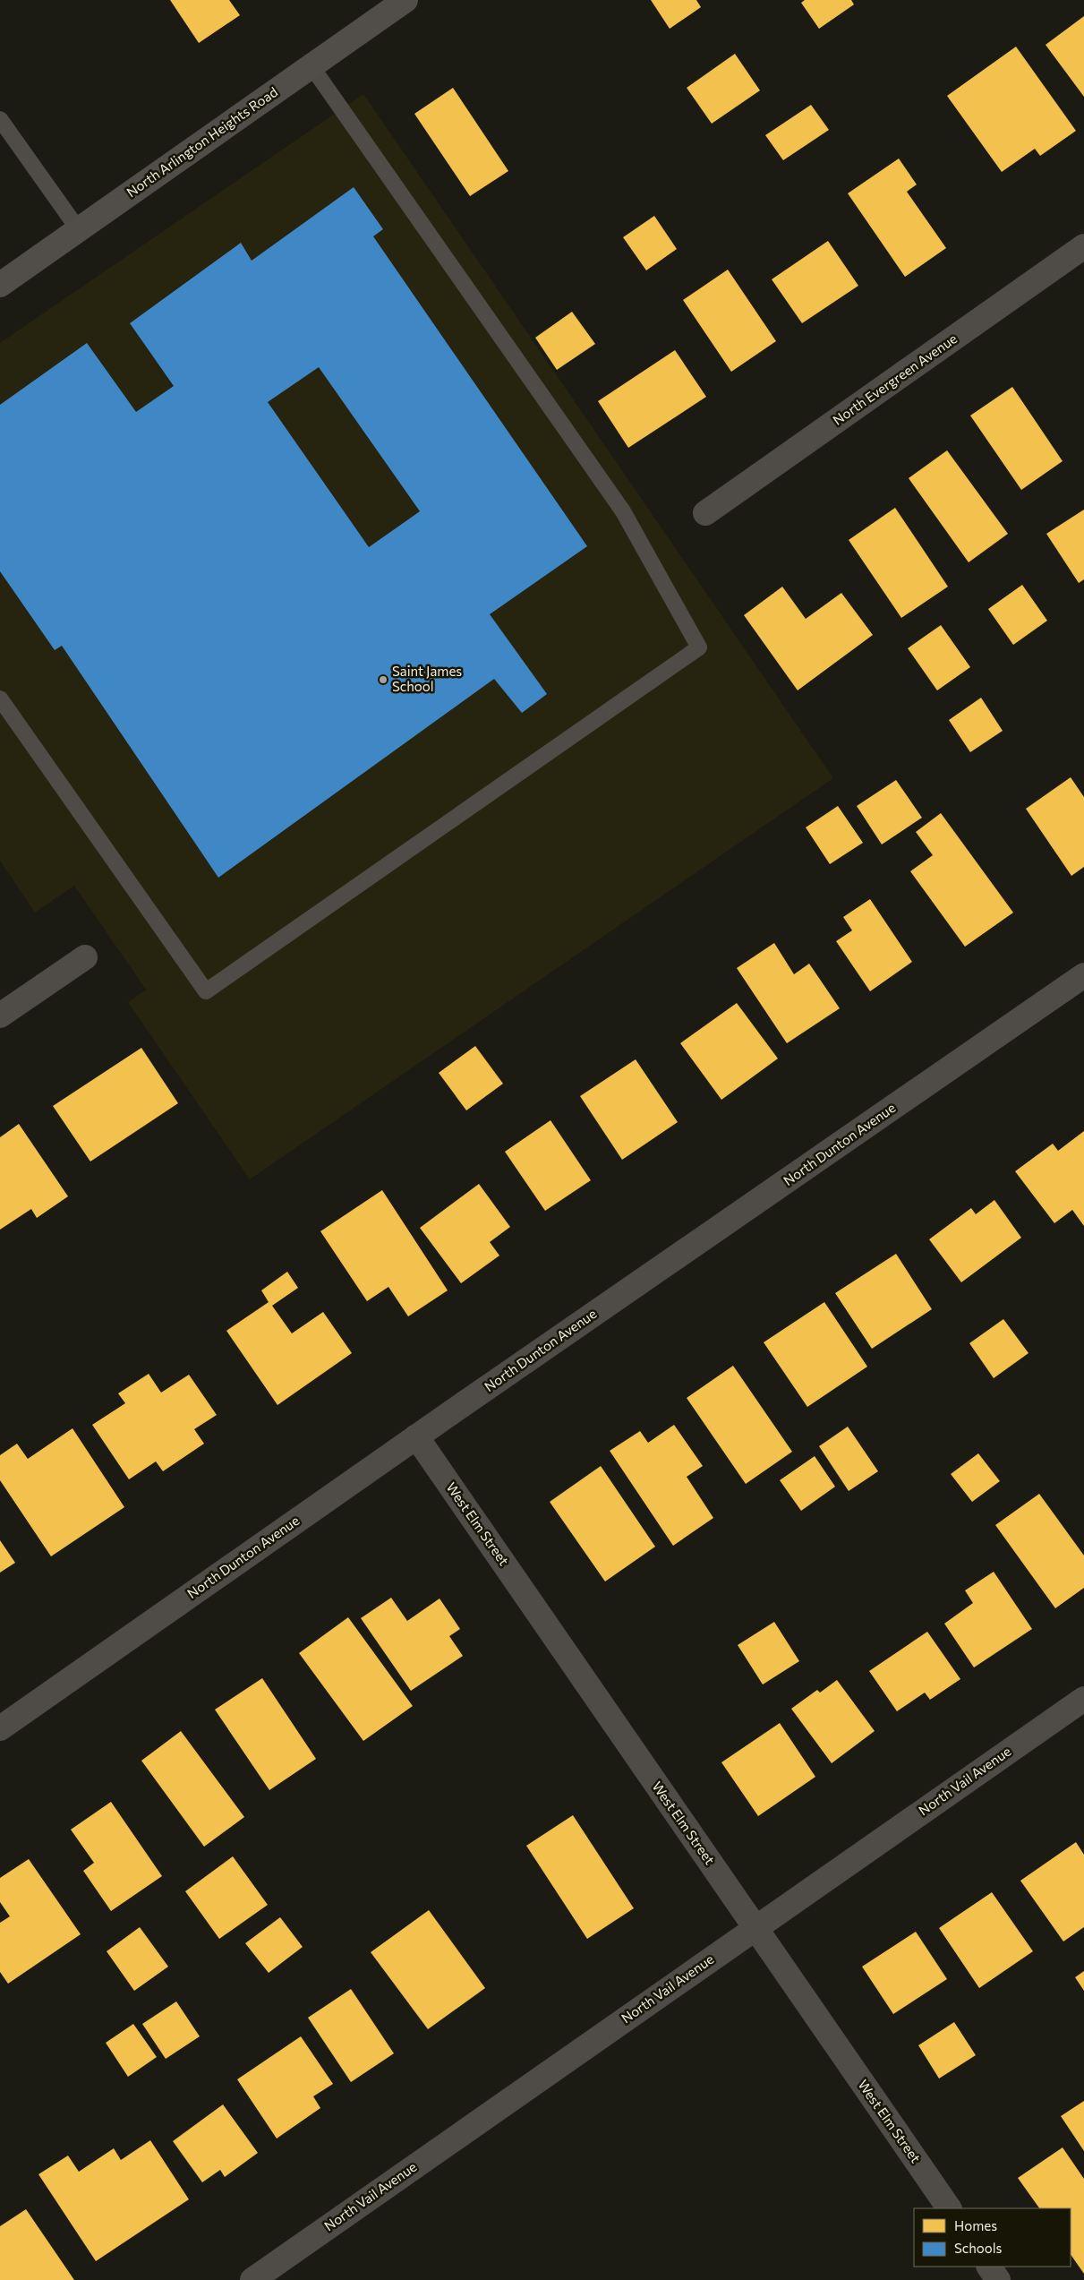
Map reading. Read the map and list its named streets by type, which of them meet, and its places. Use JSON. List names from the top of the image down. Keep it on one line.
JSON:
{"streets":{"main road":["North Arlington Heights Road"],"street":["North Evergreen Avenue","North Dunton Avenue","West Elm Street","North Vail Avenue"]},"crossings":[["North Dunton Avenue","West Elm Street"],["West Elm Street","North Vail Avenue"]],"places":["Saint James School"],"legend":["Homes","Schools"]}
